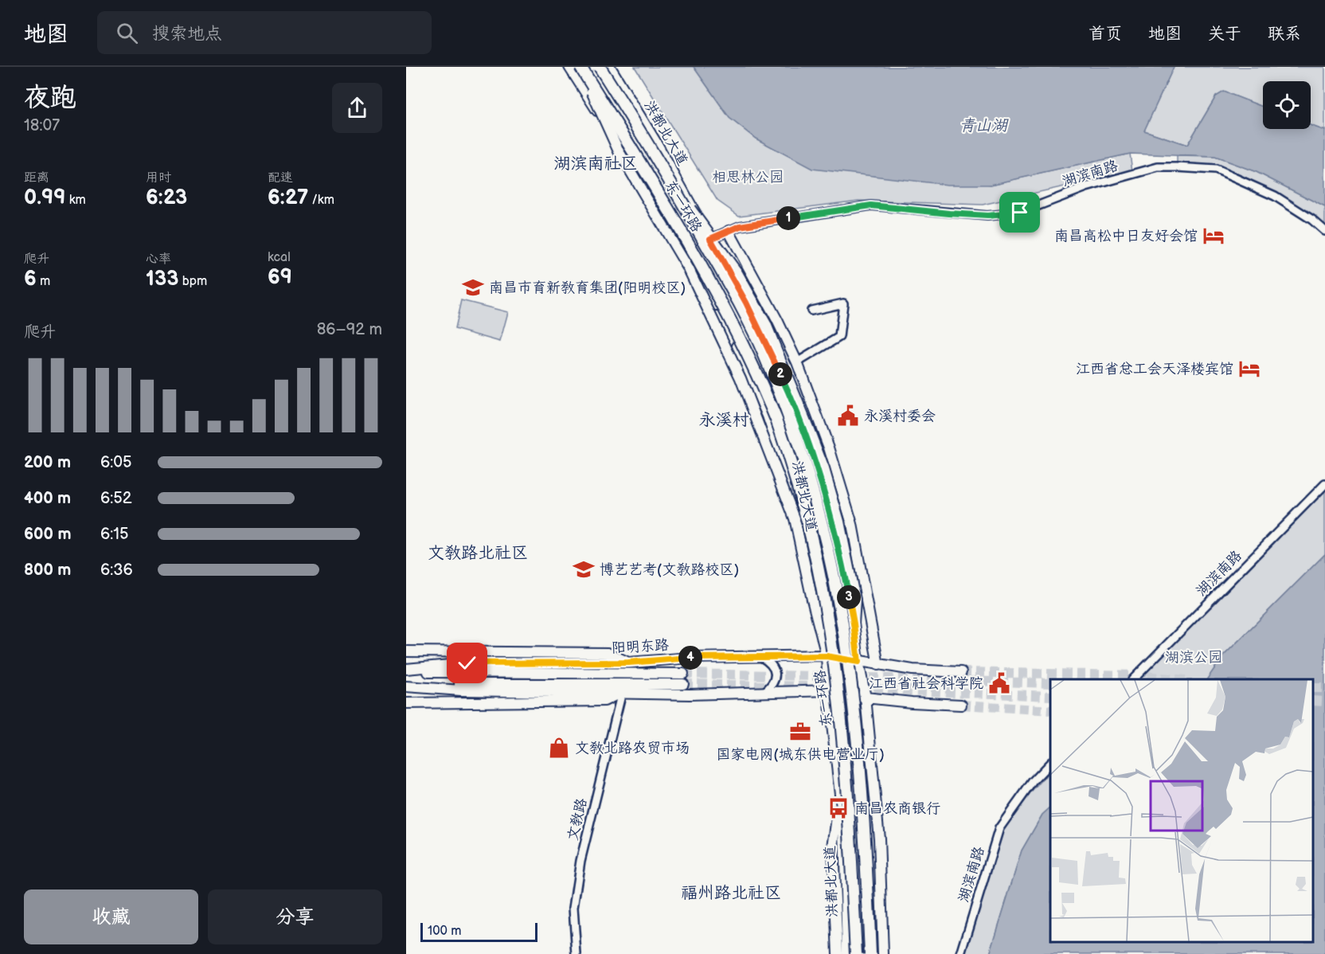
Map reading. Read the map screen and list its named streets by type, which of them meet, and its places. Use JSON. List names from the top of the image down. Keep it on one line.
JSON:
{"streets":{"highway":["东一环路"],"main road":["洪都北大道","阳明东路"],"street":["湖滨南路","文教路"]},"crossings":[["洪都北大道","湖滨南路"],["洪都北大道","阳明东路"],["阳明东路","文教路"]],"districts":["湖滨南社区","永溪村","文教路北社区","福州路北社区"],"water":["青山湖"],"parks":["相思林公园","湖滨公园"],"places":{"hotel":["南昌高松中日友好会馆","江西省总工会天泽楼宾馆"],"school or university":["南昌市育新教育集团(阳明校区)","博艺艺考(文教路校区)"],"public building":["永溪村委会","江西省社会科学院"],"office":["国家电网(城东供电营业厅)"],"shop":["文教北路农贸市场"],"bus stop":["南昌农商银行"]},"scale_bar":"100 m","page":{"header":"地图","search":"搜索地点","nav":["首页","地图","关于","联系"],"heading":["夜跑","18:07"],"stats":[["距离","0.99 km"],["用时","6:23"],["配速","6:27 /km"],["爬升","6 m"],["心率","133 bpm"],["kcal","69"]],"pins":["1","2","3","4"],"chart":["爬升","86–92 m"],"list":[{"name":"200 m","note":"6:05"},{"name":"400 m","note":"6:52"},{"name":"600 m","note":"6:15"},{"name":"800 m","note":"6:36"}],"buttons":["收藏","分享"],"scale":"100 m"}}
